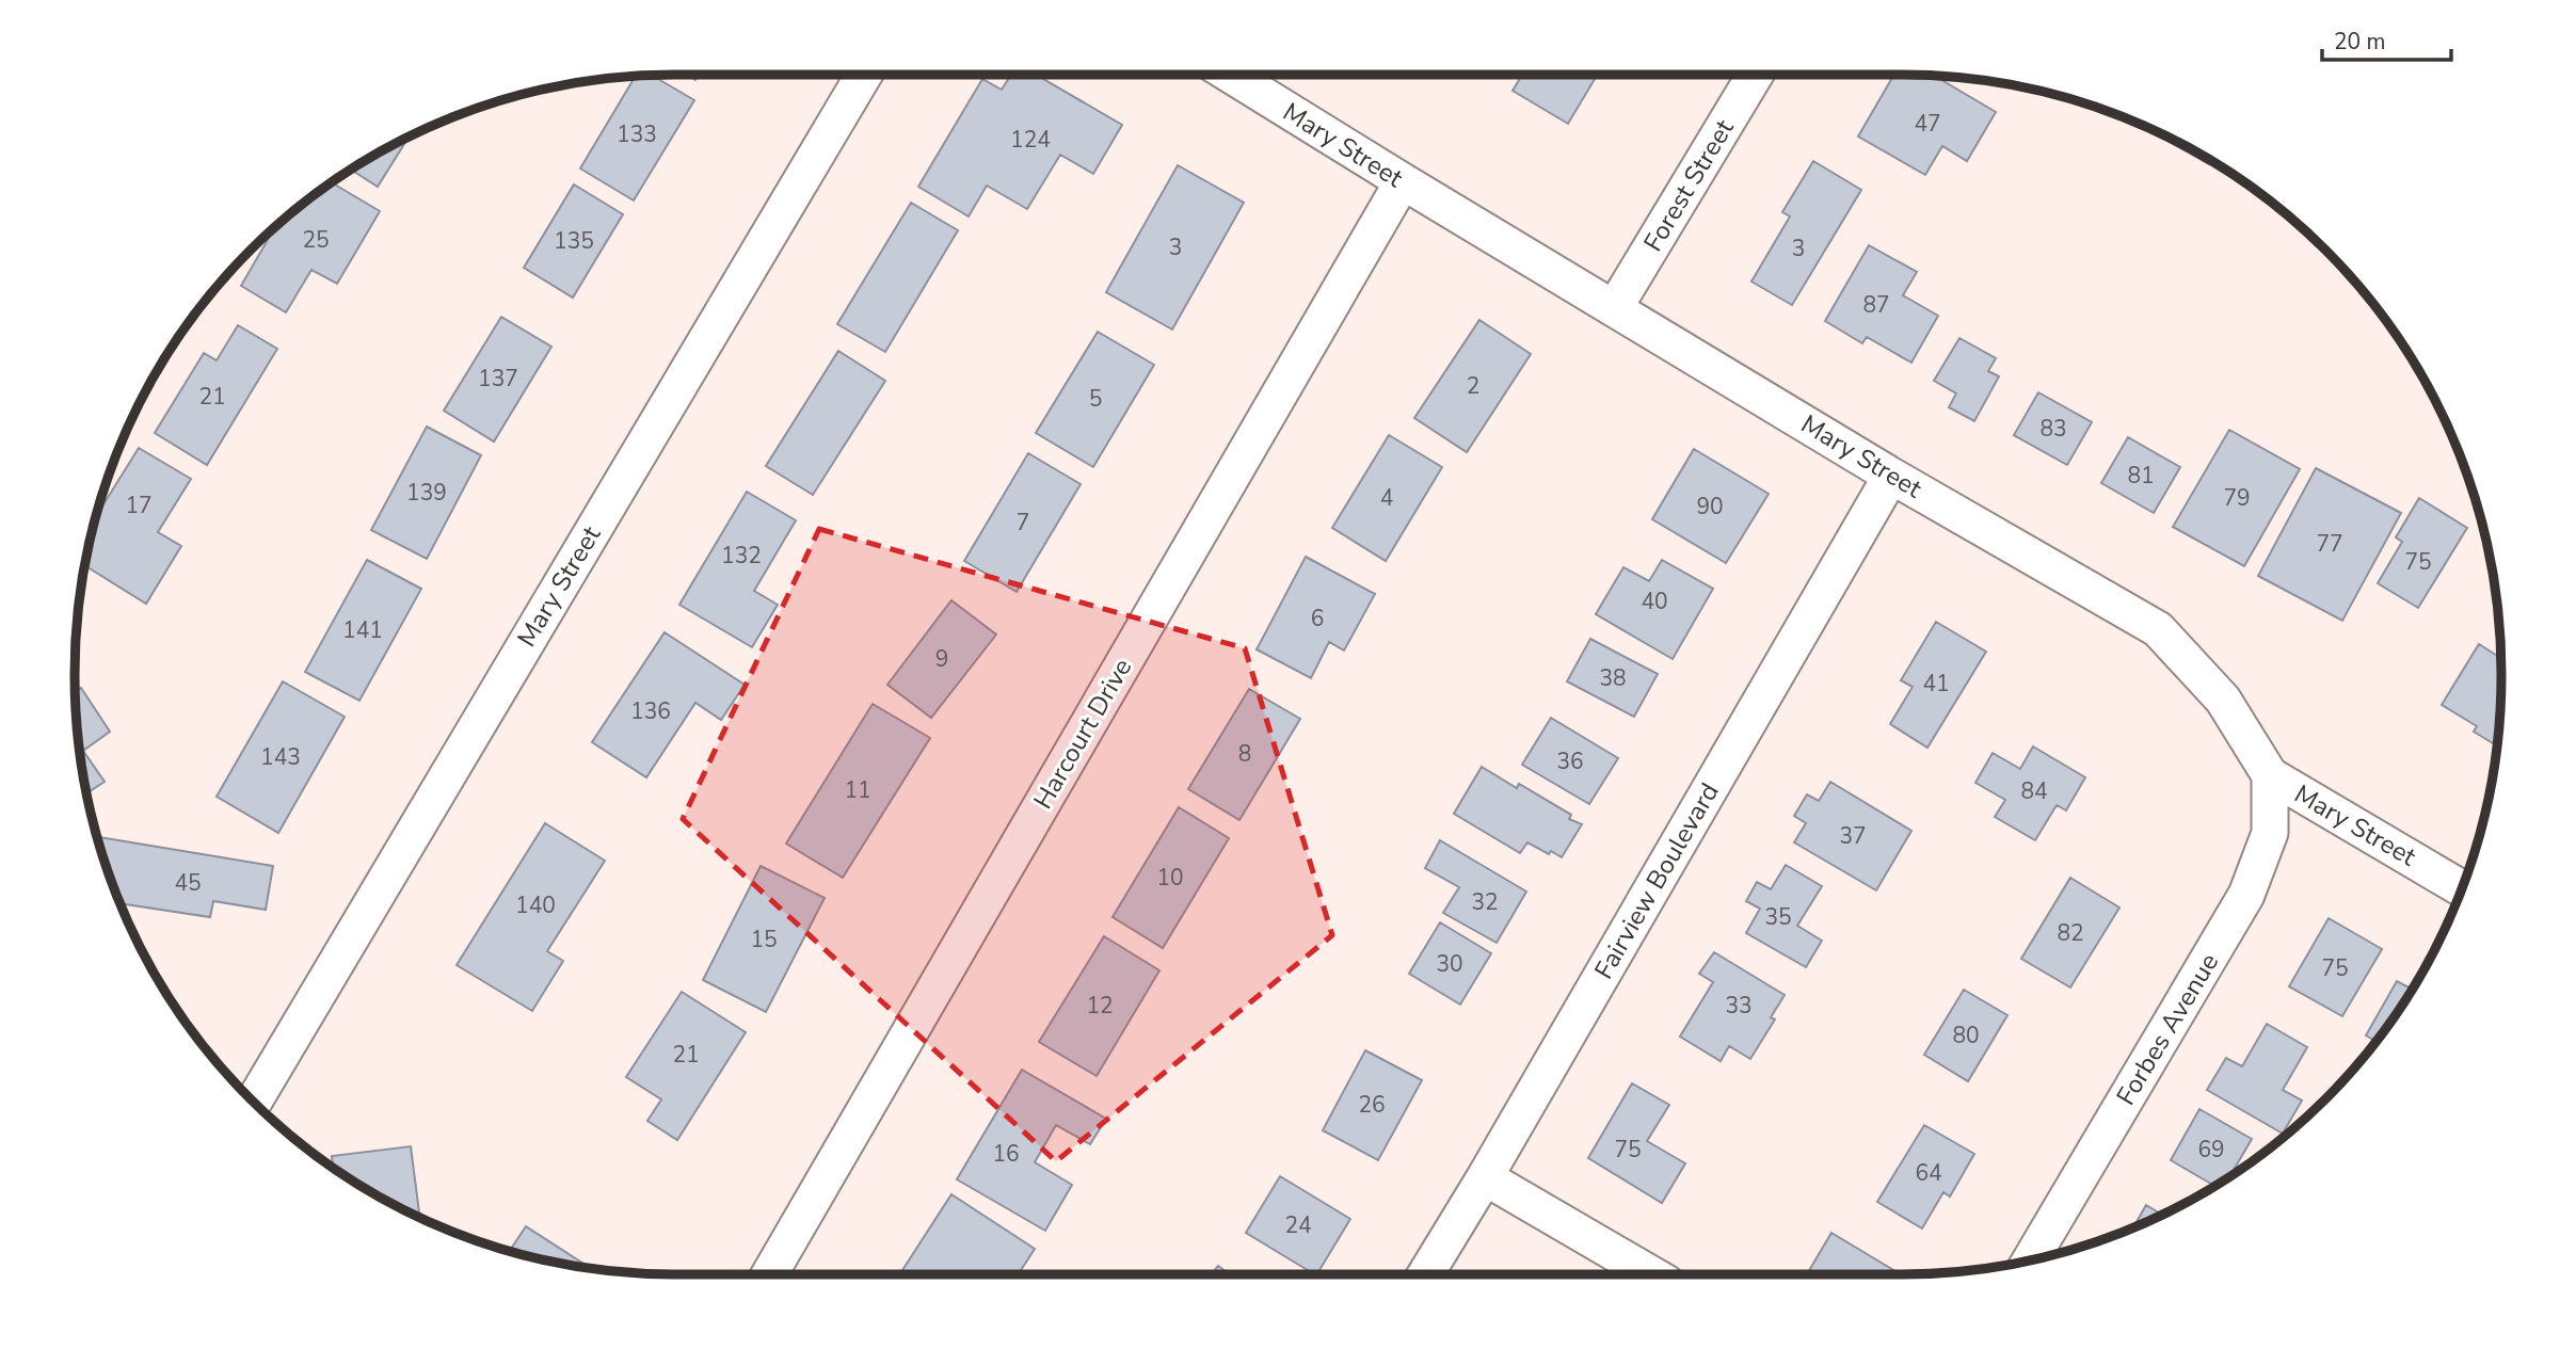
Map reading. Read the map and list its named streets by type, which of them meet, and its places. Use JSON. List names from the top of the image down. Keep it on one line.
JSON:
{"streets":{"street":["Mary Street","Forest Street","Harcourt Drive","Fairview Boulevard","Forbes Avenue"]},"crossings":[["Mary Street","Forest Street"],["Mary Street","Harcourt Drive"],["Mary Street","Fairview Boulevard"],["Mary Street","Forbes Avenue"]],"house_numbers":["47","133","124","25","135","3","3","87","137","2","21","5","83","81","139","4","79","17","90","7","77","132","75","40","6","141","9","38","41","136","8","143","36","11","84","37","10","45","32","140","35","82","15","30","75","12","33","80","21","26","75","69","16","64","24"],"scale_bar":"20 m"}
